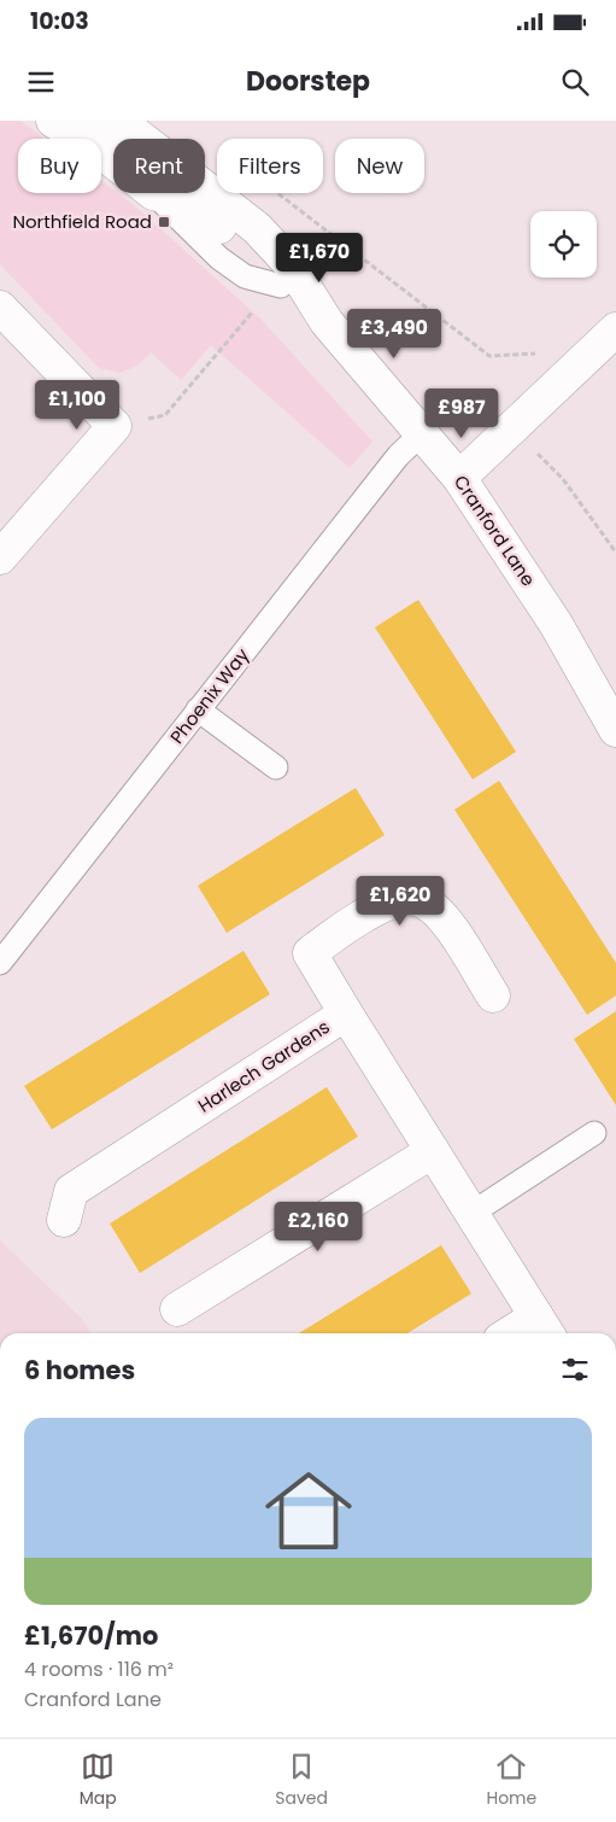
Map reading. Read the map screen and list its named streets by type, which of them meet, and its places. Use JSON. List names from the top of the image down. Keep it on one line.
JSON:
{"streets":{"street":["Cranford Lane","Harlech Gardens"],"lane":["Phoenix Way"]},"crossings":[["Cranford Lane","Phoenix Way"]],"places":{"transit":["Northfield Road"]},"page":{"status":"10:03","header":"Doorstep","chip":["Buy","Rent","Filters","New"],"price":["£1,670","£3,490","£1,100","£987","£1,620","£2,160"],"heading":"6 homes","list":[{"name":"£1,670/mo","note":"4 rooms · 116 m² · Cranford Lane"}],"tabs":["Map","Saved","Home"]}}
